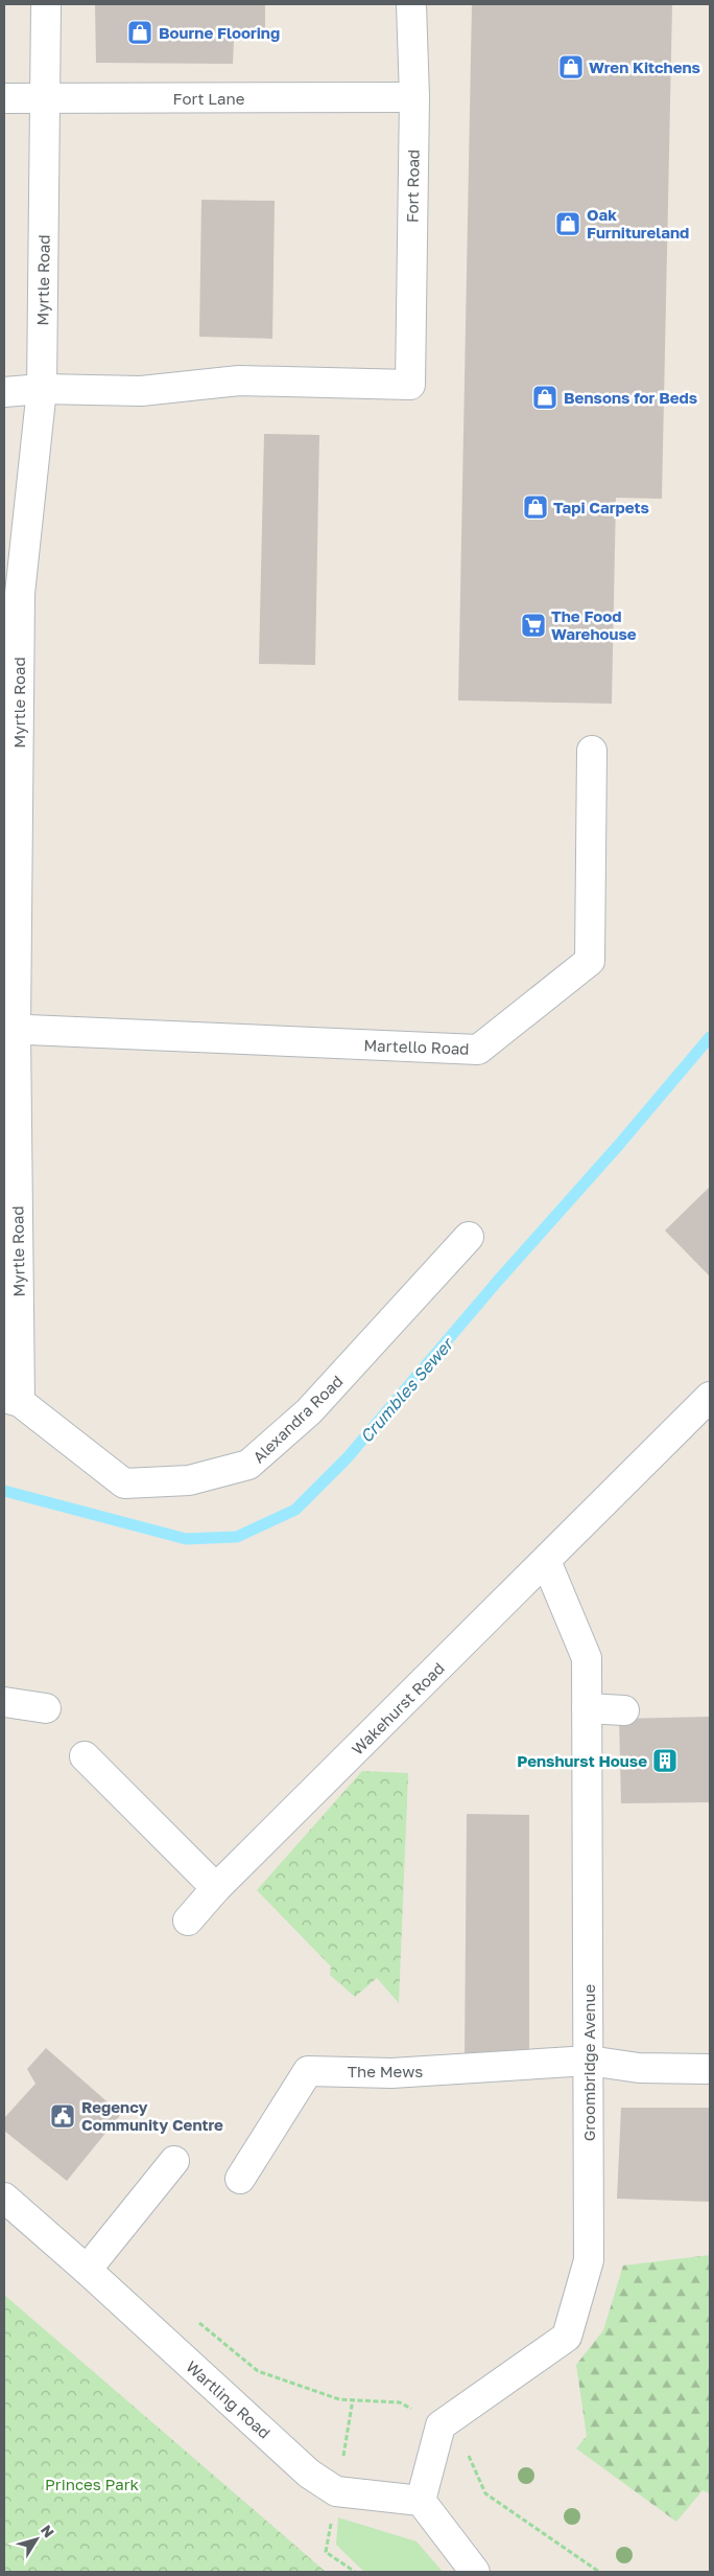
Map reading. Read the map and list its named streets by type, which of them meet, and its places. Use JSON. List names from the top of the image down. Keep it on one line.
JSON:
{"streets":{"street":["Fort Lane","Fort Road","Myrtle Road","Martello Road","Alexandra Road","Wakehurst Road","Groombridge Avenue","The Mews","Wartling Road"]},"crossings":[["Fort Lane","Fort Road"],["Fort Lane","Myrtle Road"],["Fort Road","Myrtle Road"],["Myrtle Road","Martello Road"],["Myrtle Road","Alexandra Road"],["Wakehurst Road","Groombridge Avenue"],["Groombridge Avenue","The Mews"]],"water":["Crumbles Sewer"],"parks":["Princes Park"],"places":{"shop":["Bourne Flooring","Wren Kitchens","Oak Furnitureland","Bensons for Beds","Tapi Carpets"],"supermarket":["The Food Warehouse"],"building":["Penshurst House"],"public building":["Regency Community Centre"]},"north":"top right"}
